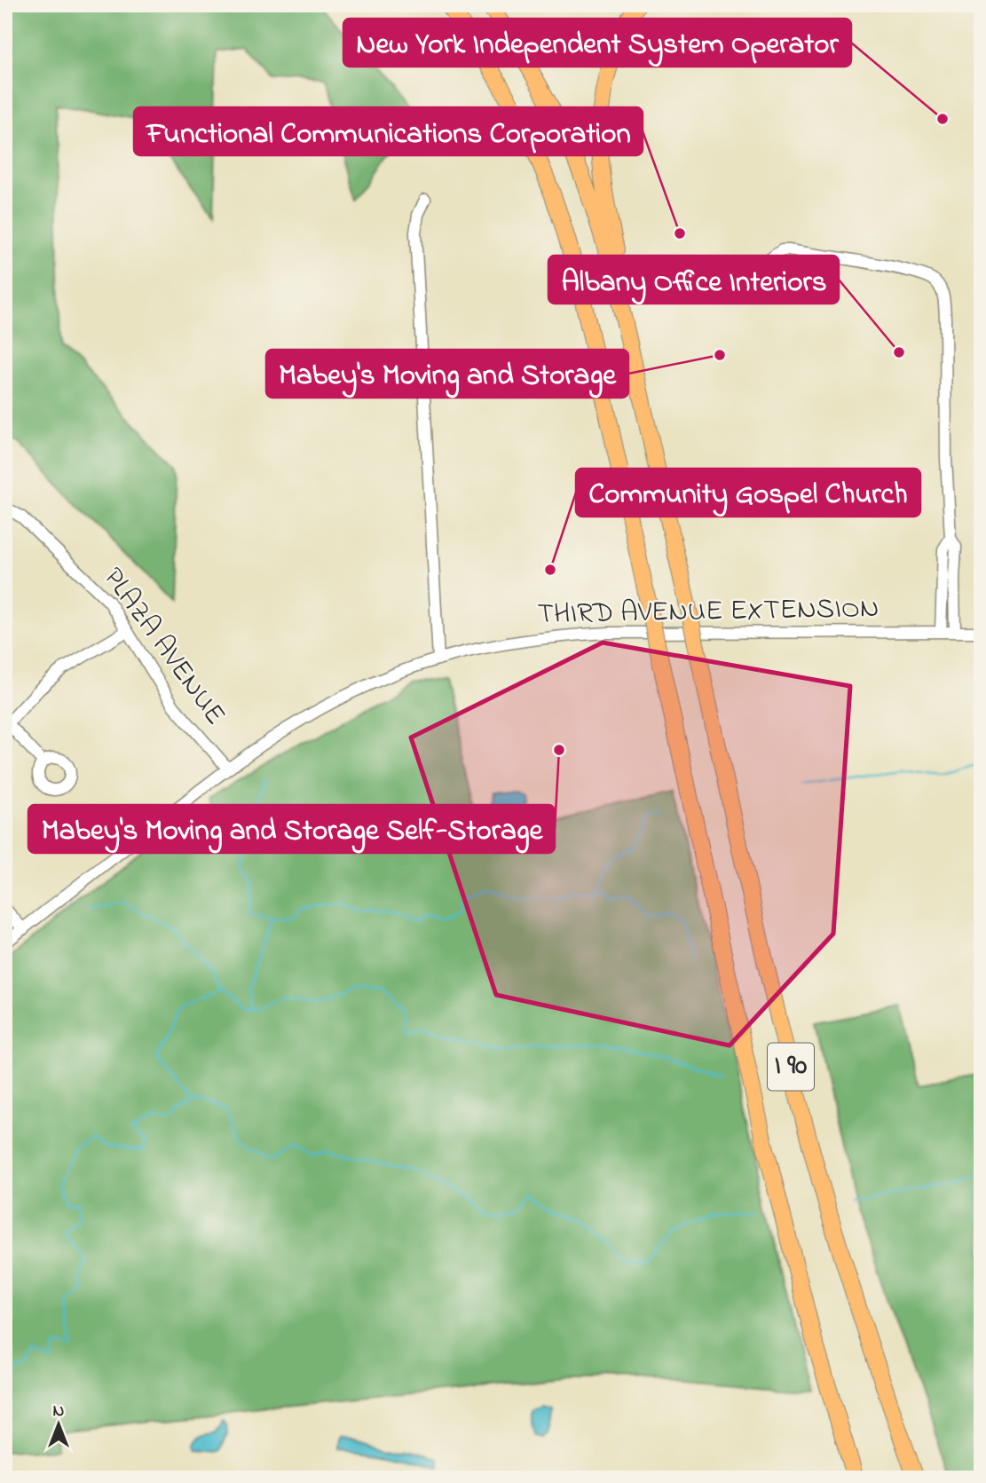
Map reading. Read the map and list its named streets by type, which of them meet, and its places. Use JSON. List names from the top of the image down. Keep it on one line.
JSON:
{"streets":{"highway":["I 90"],"street":["THIRD AVENUE EXTENSION","PLAZA AVENUE"]},"crossings":[["THIRD AVENUE EXTENSION","PLAZA AVENUE"]],"places":["New York Independent System Operator","Functional Communications Corporation","Albany Office Interiors","Mabey's Moving and Storage","Community Gospel Church","Mabey's Moving and Storage Self-Storage"],"north":"top"}
